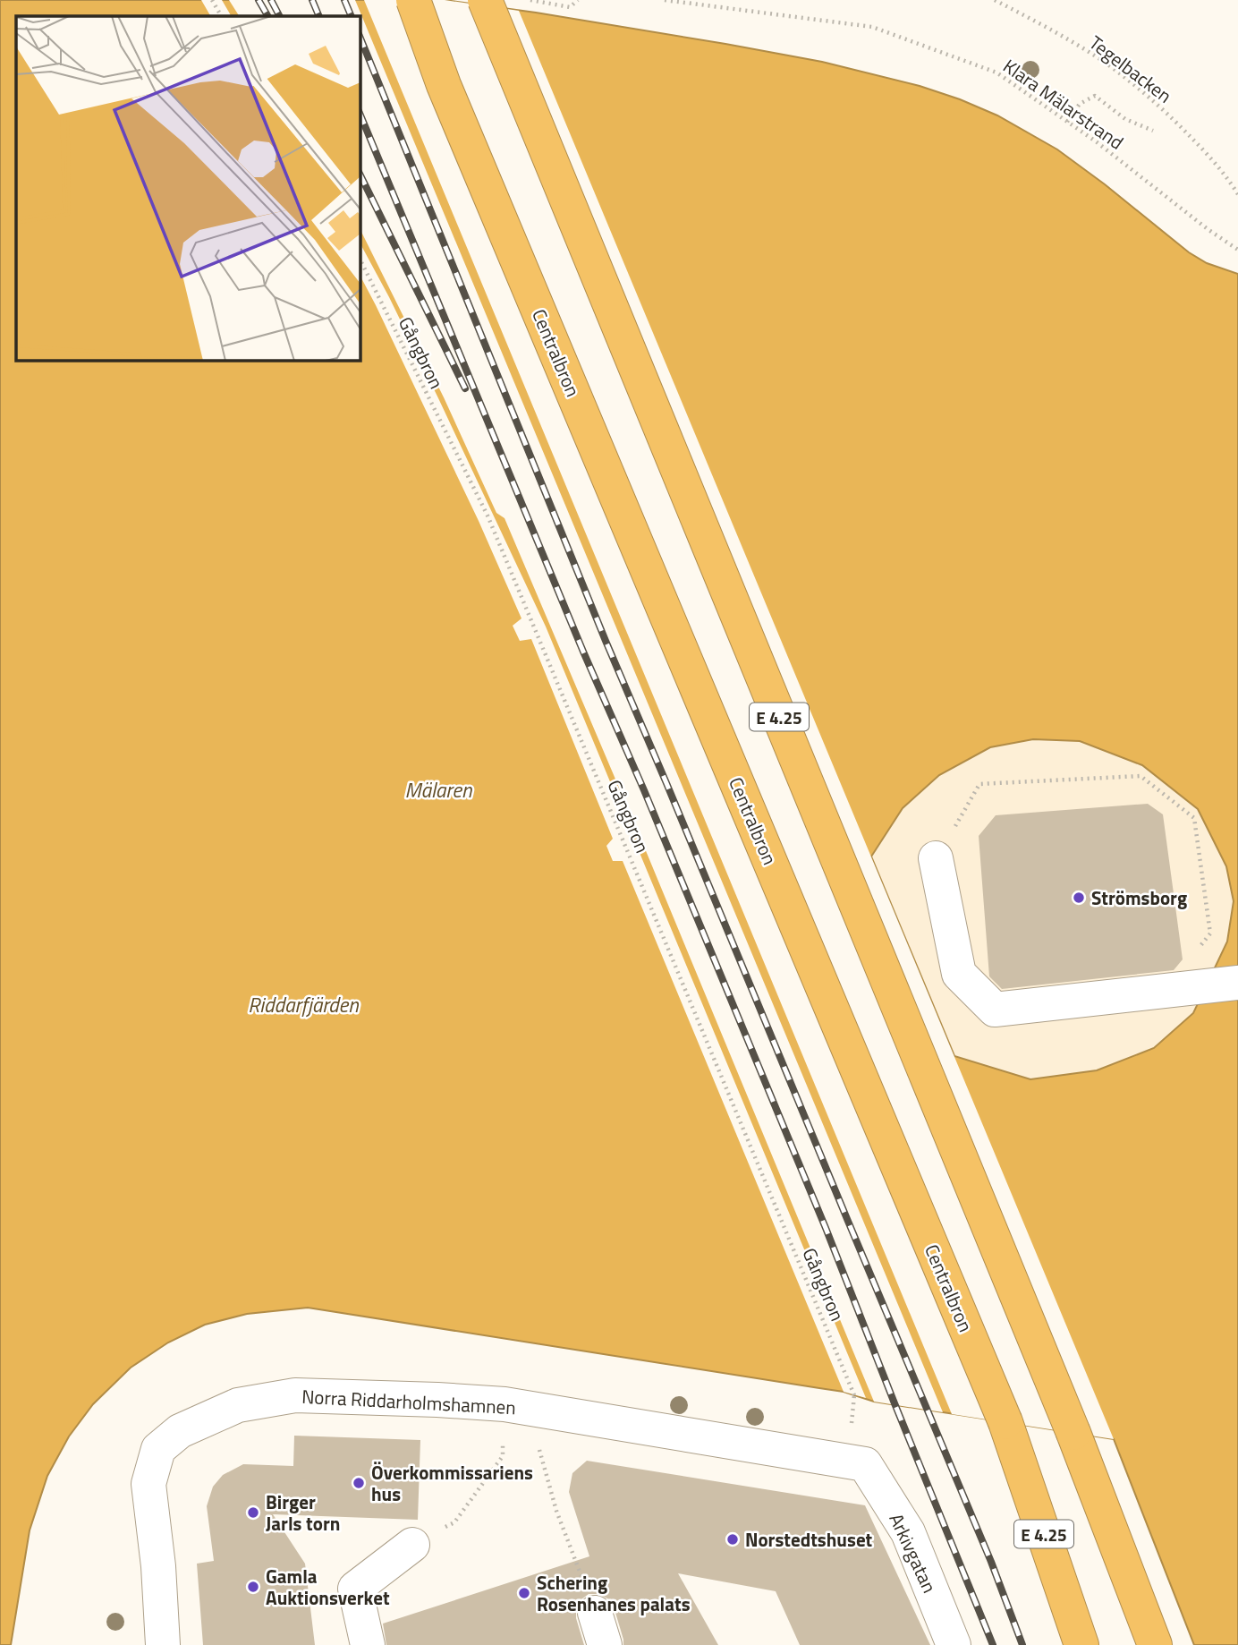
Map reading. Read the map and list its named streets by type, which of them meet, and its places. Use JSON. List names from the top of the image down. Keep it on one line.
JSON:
{"streets":{"highway":["Centralbron","E 4.25"],"street":["Norra Riddarholmshamnen","Arkivgatan"],"path":["Tegelbacken","Klara Mälarstrand","Gångbron"]},"crossings":[["Norra Riddarholmshamnen","Arkivgatan"]],"water":["Mälaren","Riddarfjärden"],"places":["Strömsborg","Överkommissariens hus","Birger Jarls torn","Norstedtshuset","Gamla Auktionsverket","Schering Rosenhanes palats"]}
